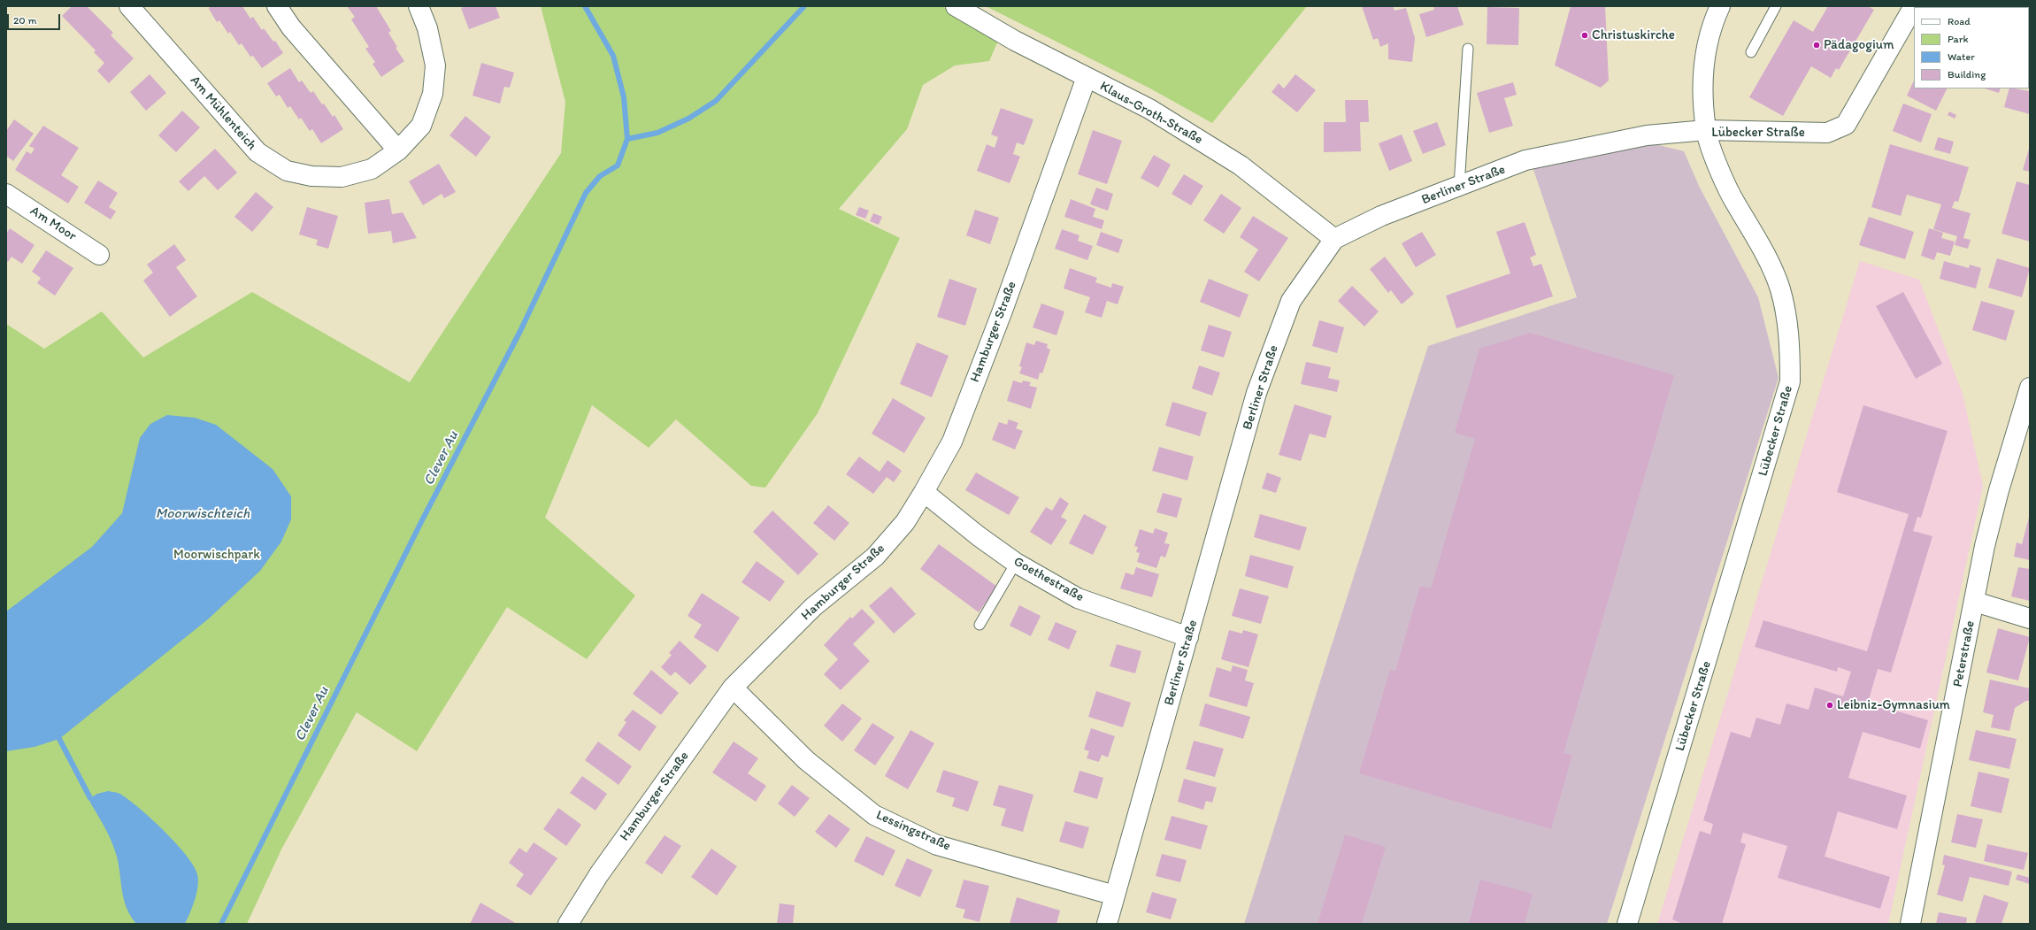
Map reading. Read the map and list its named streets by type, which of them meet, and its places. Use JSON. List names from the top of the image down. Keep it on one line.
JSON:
{"streets":{"street":["Am Mühlenteich","Klaus-Groth-Straße","Lübecker Straße","Berliner Straße","Am Moor","Hamburger Straße","Goethestraße","Peterstraße","Lessingstraße"]},"crossings":[["Klaus-Groth-Straße","Berliner Straße"],["Klaus-Groth-Straße","Hamburger Straße"],["Lübecker Straße","Berliner Straße"],["Berliner Straße","Goethestraße"],["Berliner Straße","Lessingstraße"],["Hamburger Straße","Goethestraße"],["Hamburger Straße","Lessingstraße"]],"water":["Clever Au","Moorwischteich"],"parks":["Moorwischpark"],"places":["Christuskirche","Pädagogium","Leibniz-Gymnasium"],"legend":["Road","Park","Water","Building"],"scale_bar":"20 m"}
